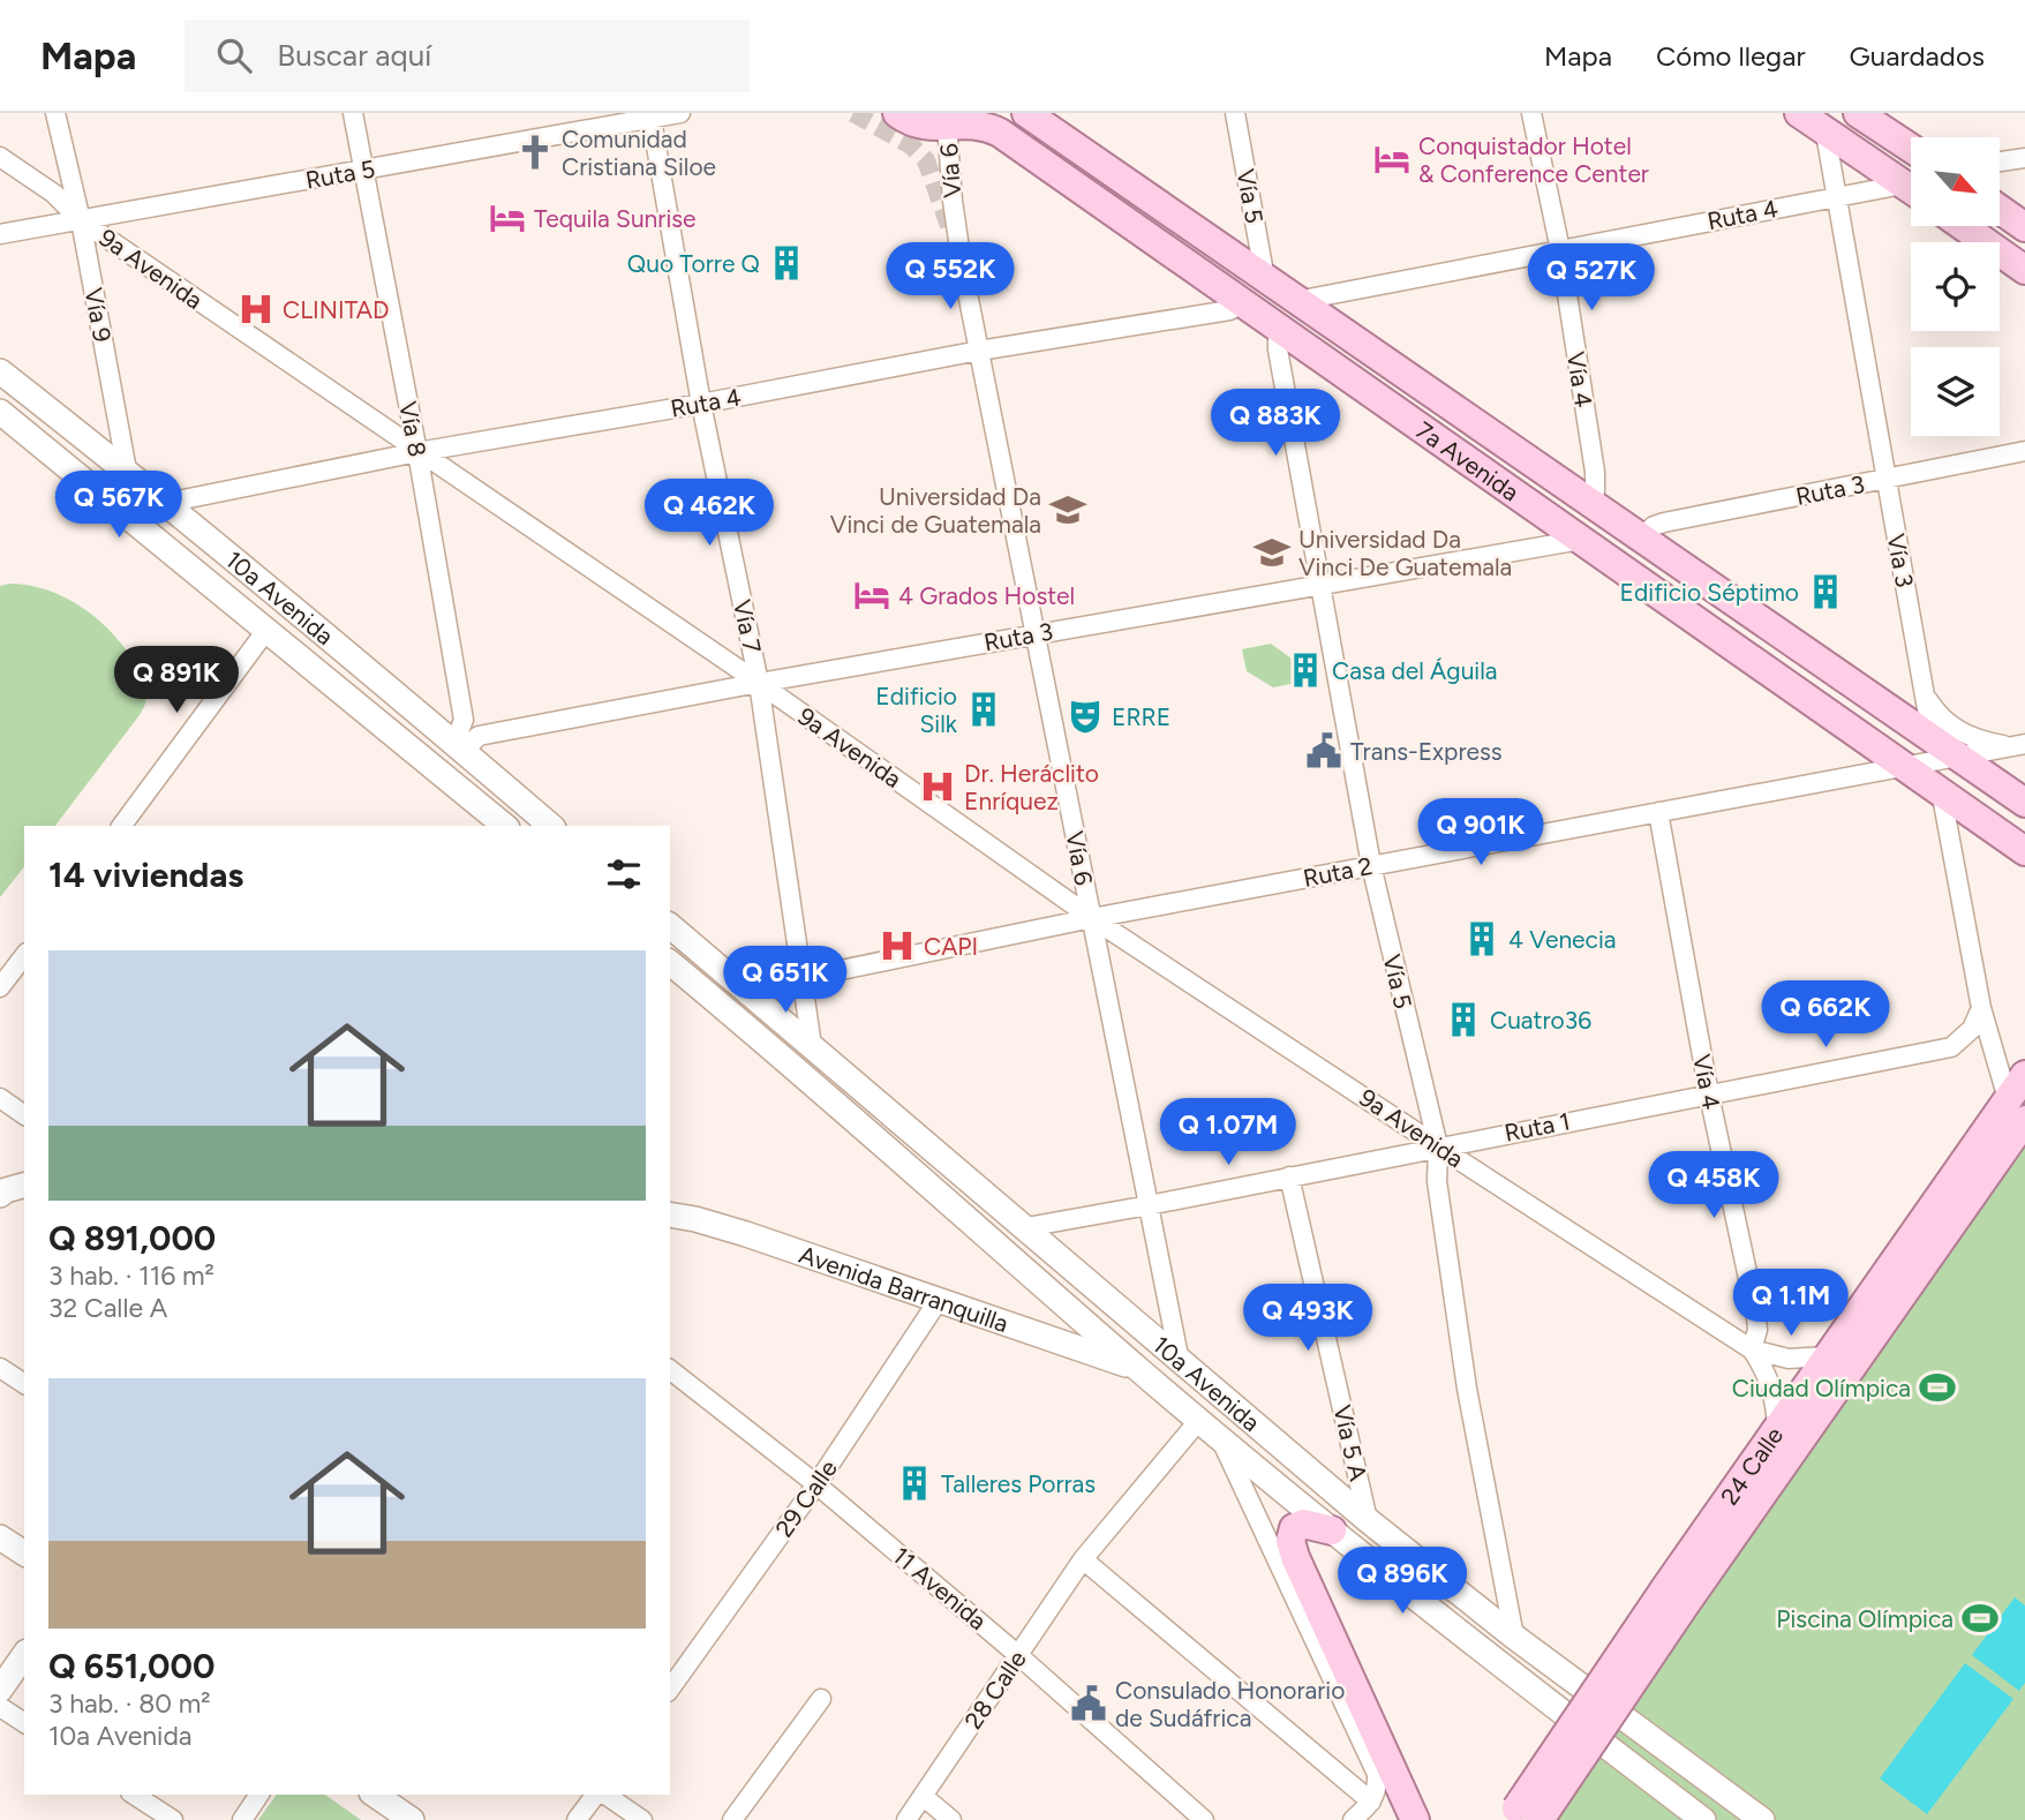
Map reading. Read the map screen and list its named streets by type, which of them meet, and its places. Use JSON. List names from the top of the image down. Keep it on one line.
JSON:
{"streets":{"main road":["7a Avenida","10a Avenida","Avenida Barranquilla","24 Calle"],"street":["Vía 6","Ruta 5","Vía 5","Ruta 4","9a Avenida","Vía 9","Vía 4","Vía 8","Ruta 3","Vía 3","Vía 7","Ruta 2","Ruta 1","Vía 5 A","29 Calle","11 Avenida","28 Calle"]},"crossings":[["Vía 6","Ruta 4"],["Vía 6","9a Avenida"],["Vía 6","7a Avenida"],["Vía 6","Ruta 3"],["Vía 6","10a Avenida"],["Vía 6","Ruta 2"],["Vía 6","Ruta 1"],["Ruta 5","9a Avenida"],["Ruta 5","Vía 9"],["Ruta 5","Vía 8"],["Ruta 5","Vía 7"],["Vía 5","9a Avenida"],["Vía 5","7a Avenida"],["Vía 5","Ruta 3"],["Vía 5","10a Avenida"],["Vía 5","Ruta 2"],["Vía 5","Ruta 1"],["Ruta 4","9a Avenida"],["Ruta 4","Vía 4"],["Ruta 4","Vía 8"],["Ruta 4","7a Avenida"],["Ruta 4","Vía 3"],["Ruta 4","10a Avenida"],["Ruta 4","Vía 7"],["9a Avenida","Vía 9"],["9a Avenida","Vía 4"],["9a Avenida","Vía 8"],["9a Avenida","Ruta 3"],["9a Avenida","Vía 7"],["9a Avenida","Ruta 2"],["9a Avenida","Ruta 1"],["9a Avenida","24 Calle"],["Vía 9","10a Avenida"],["Vía 4","7a Avenida"],["Vía 4","Ruta 2"],["Vía 4","Ruta 1"],["Vía 8","Ruta 3"],["Vía 8","10a Avenida"],["7a Avenida","Ruta 3"],["7a Avenida","Vía 3"],["7a Avenida","Ruta 2"],["Ruta 3","Vía 3"],["Ruta 3","10a Avenida"],["Ruta 3","Vía 7"],["Vía 3","Ruta 2"],["Vía 3","Ruta 1"],["Vía 3","24 Calle"],["10a Avenida","Vía 7"],["10a Avenida","Ruta 2"],["10a Avenida","Ruta 1"],["10a Avenida","Avenida Barranquilla"],["10a Avenida","Vía 5 A"],["10a Avenida","28 Calle"],["Vía 7","Ruta 2"],["Ruta 1","Vía 5 A"],["Avenida Barranquilla","29 Calle"],["29 Calle","11 Avenida"],["11 Avenida","28 Calle"]],"places":{"church":["Comunidad Cristiana Siloe"],"hotel":["Conquistador Hotel & Conference Center","Tequila Sunrise","4 Grados Hostel"],"building":["Quo Torre Q","Edificio Séptimo","Casa del Águila","Edificio Silk","4 Venecia","Cuatro36","Talleres Porras"],"hospital":["CLINITAD","Dr. Heráclito Enríquez","CAPI"],"school or university":["Universidad Da Vinci de Guatemala","Universidad Da Vinci De Guatemala"],"theatre":["ERRE"],"public building":["Trans-Express","Consulado Honorario de Sudáfrica"],"sports":["Ciudad Olímpica","Piscina Olímpica"]},"north":"bottom right","page":{"header":"Mapa","search":"Buscar aquí","nav":["Mapa","Cómo llegar","Guardados"],"price":["Q 552K","Q 527K","Q 883K","Q 567K","Q 462K","Q 891K","Q 901K","Q 651K","Q 662K","Q 1.07M","Q 458K","Q 1.1M","Q 493K","Q 896K"],"heading":"14 viviendas","list":[{"name":"Q 891,000","note":"3 hab. · 116 m² · 32 Calle A"},{"name":"Q 651,000","note":"3 hab. · 80 m² · 10a Avenida"}]}}
